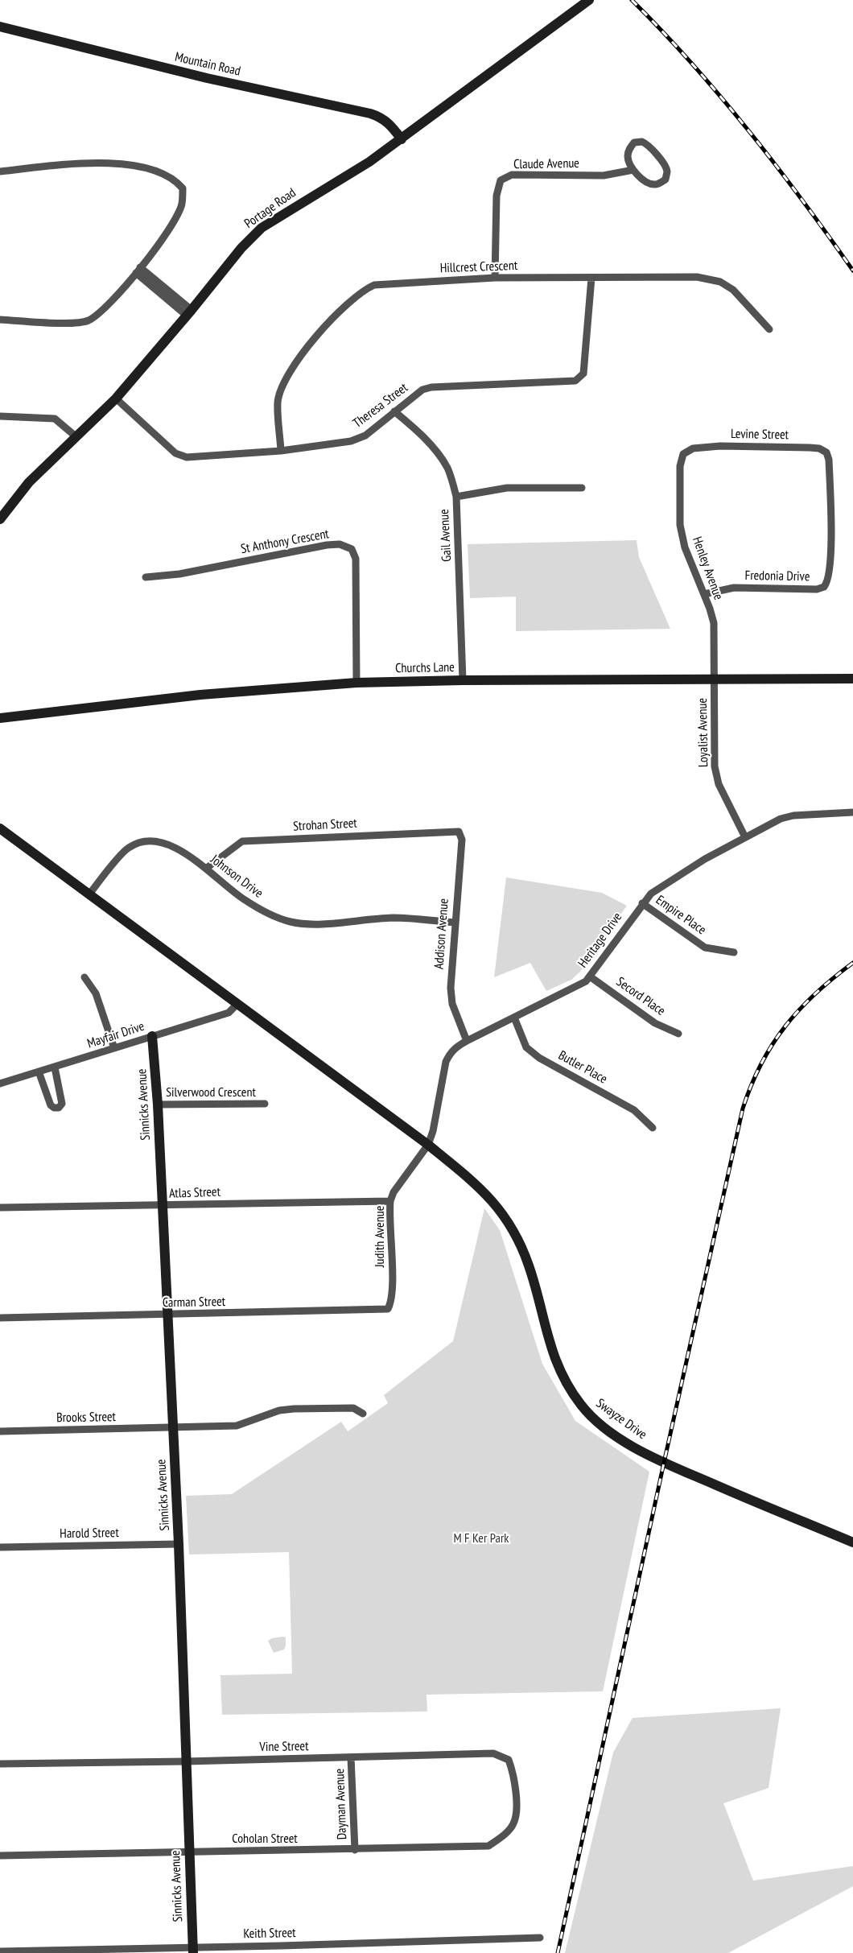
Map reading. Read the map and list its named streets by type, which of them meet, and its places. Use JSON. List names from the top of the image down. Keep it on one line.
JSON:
{"streets":{"street":["Mountain Road","Claude Avenue","Portage Road","Hillcrest Crescent","Theresa Street","Levine Street","Gail Avenue","St Anthony Crescent","Henley Avenue","Fredonia Drive","Churchs Lane","Loyalist Avenue","Strohan Street","Johnson Drive","Empire Place","Addison Avenue","Heritage Drive","Secord Place","Mayfair Drive","Butler Place","Silverwood Crescent","Sinnicks Avenue","Atlas Street","Judith Avenue","Carman Street","Brooks Street","Swayze Drive","Harold Street","Vine Street","Dayman Avenue","Coholan Street","Keith Street"]},"crossings":[["Mountain Road","Portage Road"],["Claude Avenue","Hillcrest Crescent"],["Portage Road","Theresa Street"],["Hillcrest Crescent","Theresa Street"],["Theresa Street","Gail Avenue"],["Levine Street","Henley Avenue"],["Levine Street","Fredonia Drive"],["Gail Avenue","Churchs Lane"],["St Anthony Crescent","Churchs Lane"],["Henley Avenue","Fredonia Drive"],["Henley Avenue","Churchs Lane"],["Henley Avenue","Loyalist Avenue"],["Churchs Lane","Loyalist Avenue"],["Loyalist Avenue","Heritage Drive"],["Strohan Street","Johnson Drive"],["Strohan Street","Addison Avenue"],["Johnson Drive","Addison Avenue"],["Johnson Drive","Swayze Drive"],["Empire Place","Heritage Drive"],["Addison Avenue","Heritage Drive"],["Heritage Drive","Secord Place"],["Heritage Drive","Butler Place"],["Heritage Drive","Judith Avenue"],["Heritage Drive","Swayze Drive"],["Mayfair Drive","Sinnicks Avenue"],["Mayfair Drive","Swayze Drive"],["Silverwood Crescent","Sinnicks Avenue"],["Sinnicks Avenue","Atlas Street"],["Sinnicks Avenue","Carman Street"],["Sinnicks Avenue","Brooks Street"],["Sinnicks Avenue","Harold Street"],["Sinnicks Avenue","Vine Street"],["Sinnicks Avenue","Coholan Street"],["Sinnicks Avenue","Keith Street"],["Atlas Street","Judith Avenue"],["Judith Avenue","Carman Street"],["Judith Avenue","Swayze Drive"],["Vine Street","Dayman Avenue"],["Vine Street","Coholan Street"],["Dayman Avenue","Coholan Street"]],"parks":["M F Ker Park"]}
